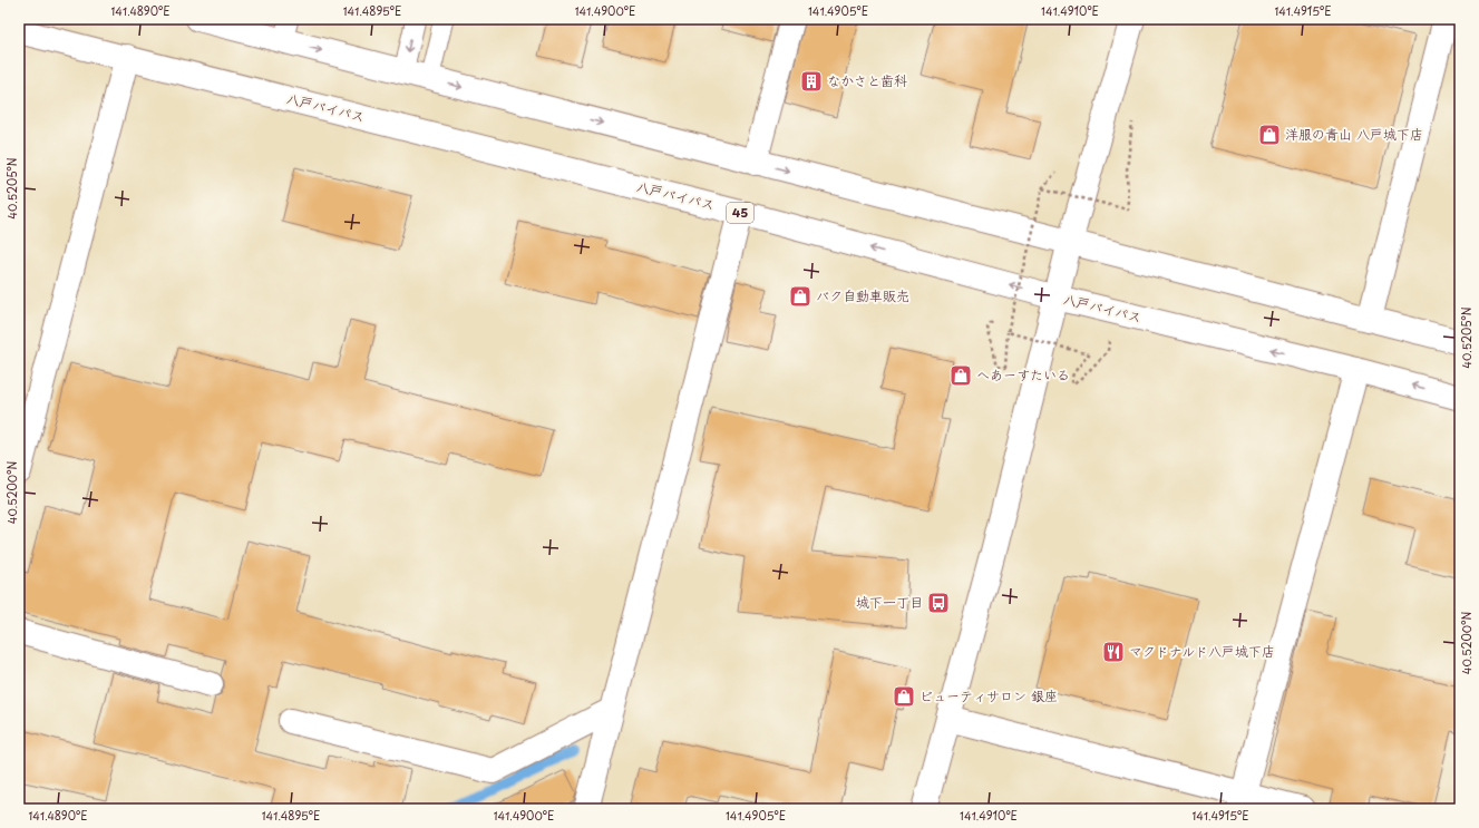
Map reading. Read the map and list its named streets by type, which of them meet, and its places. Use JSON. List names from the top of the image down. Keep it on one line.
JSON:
{"streets":{"main road":["八戸バイパス","45"]},"places":{"building":["なかさと歯科"],"shop":["洋服の青山 八戸城下店","バク自動車販売","へあーすたいる","ビューティサロン 銀座"],"bus stop":["城下一丁目"],"restaurant":["マクドナルド八戸城下店"]},"coordinates":["141.4890°E","141.4895°E","141.4900°E","141.4905°E","141.4910°E","141.4915°E","40.5205°N","40.5200°N"]}
